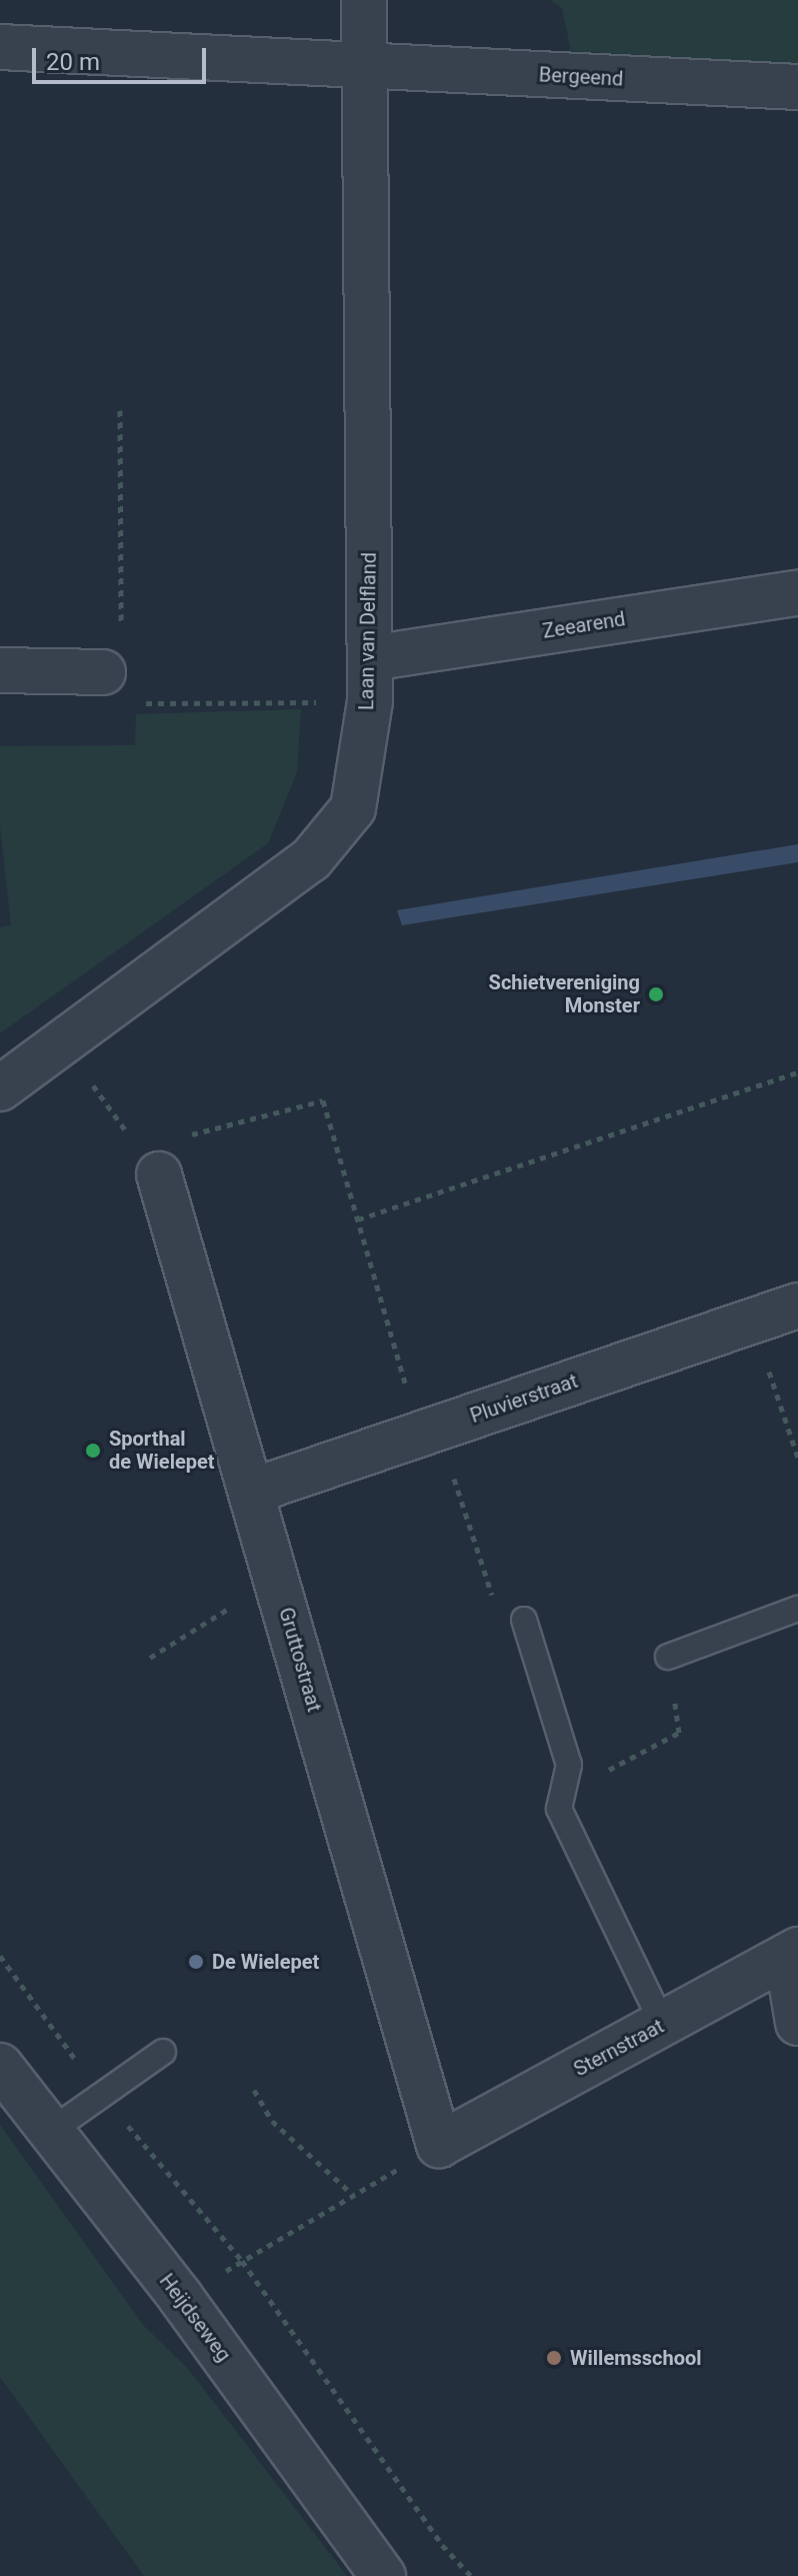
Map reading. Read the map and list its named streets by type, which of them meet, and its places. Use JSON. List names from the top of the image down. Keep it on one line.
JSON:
{"streets":{"street":["Bergeend","Zeearend","Laan van Delfland","Pluvierstraat","Gruttostraat","Sternstraat","Heijdseweg"]},"crossings":[["Bergeend","Laan van Delfland"],["Zeearend","Laan van Delfland"],["Pluvierstraat","Gruttostraat"],["Gruttostraat","Sternstraat"]],"places":["Schietvereniging Monster","Sporthal de Wielepet","De Wielepet","Willemsschool"],"scale_bar":"20 m"}
